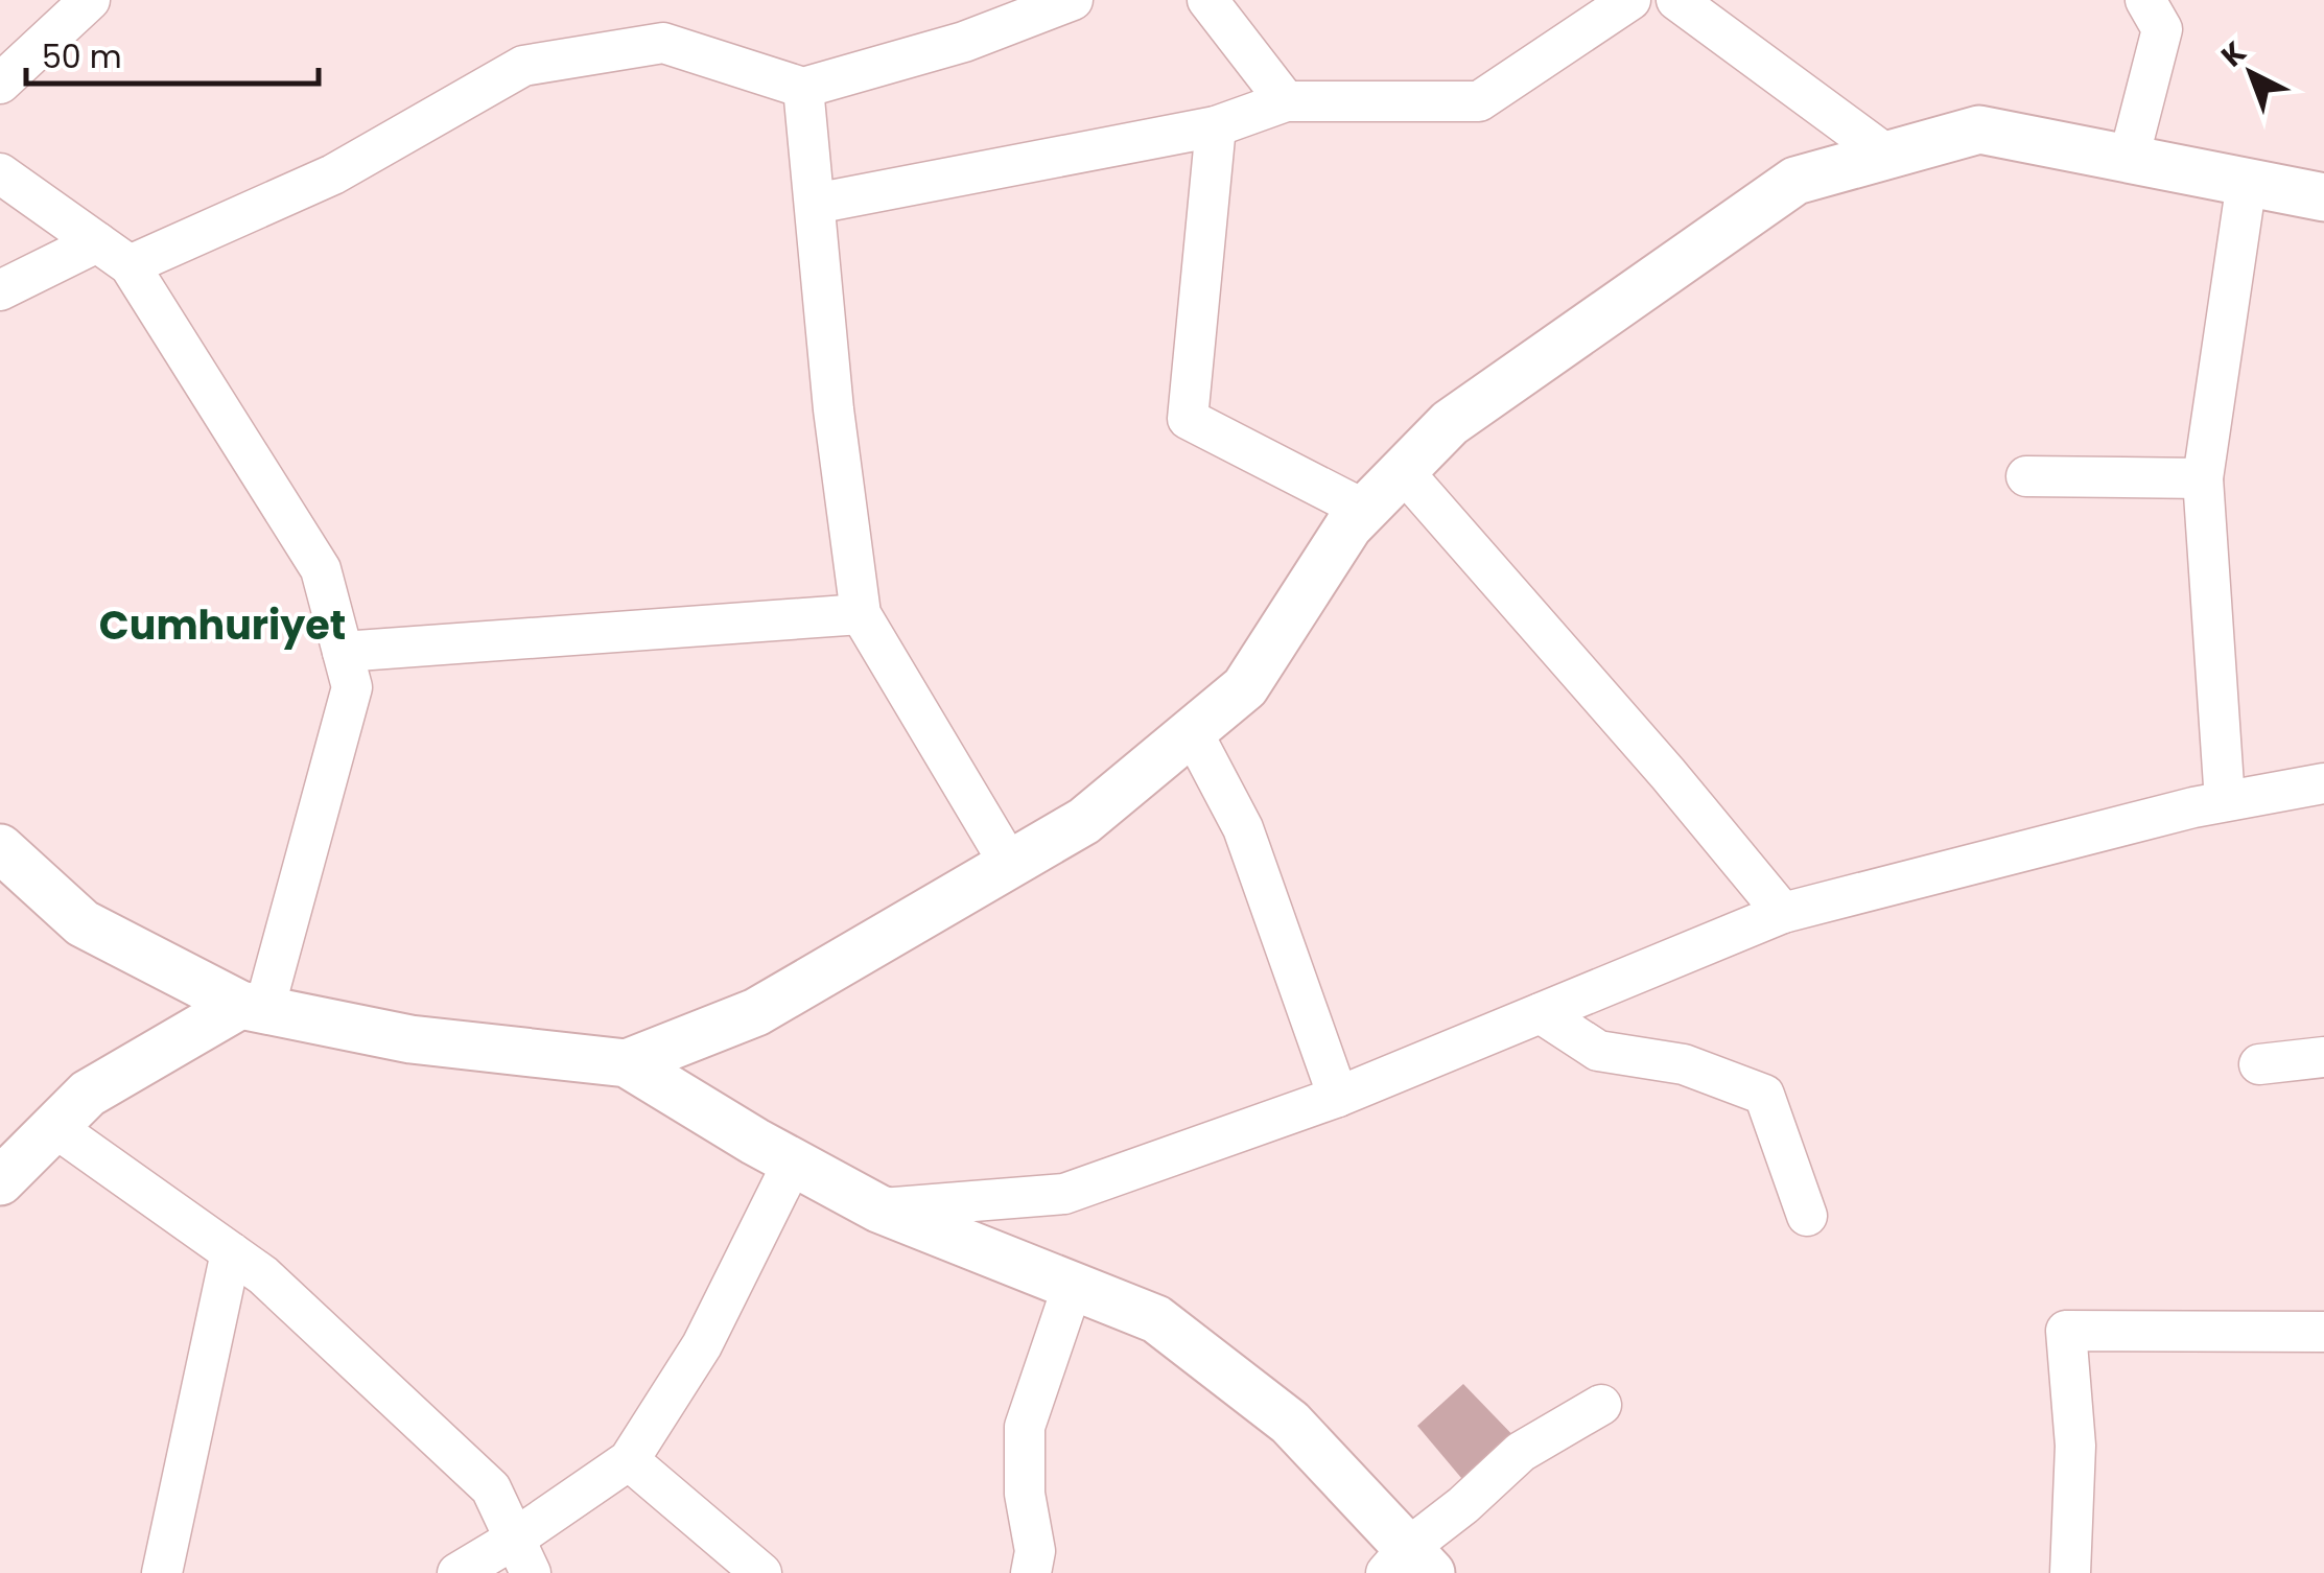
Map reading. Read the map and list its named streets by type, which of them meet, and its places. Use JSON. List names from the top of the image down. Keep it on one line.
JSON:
{"districts":["Cumhuriyet"],"scale_bar":"50 m","north":"top left"}
